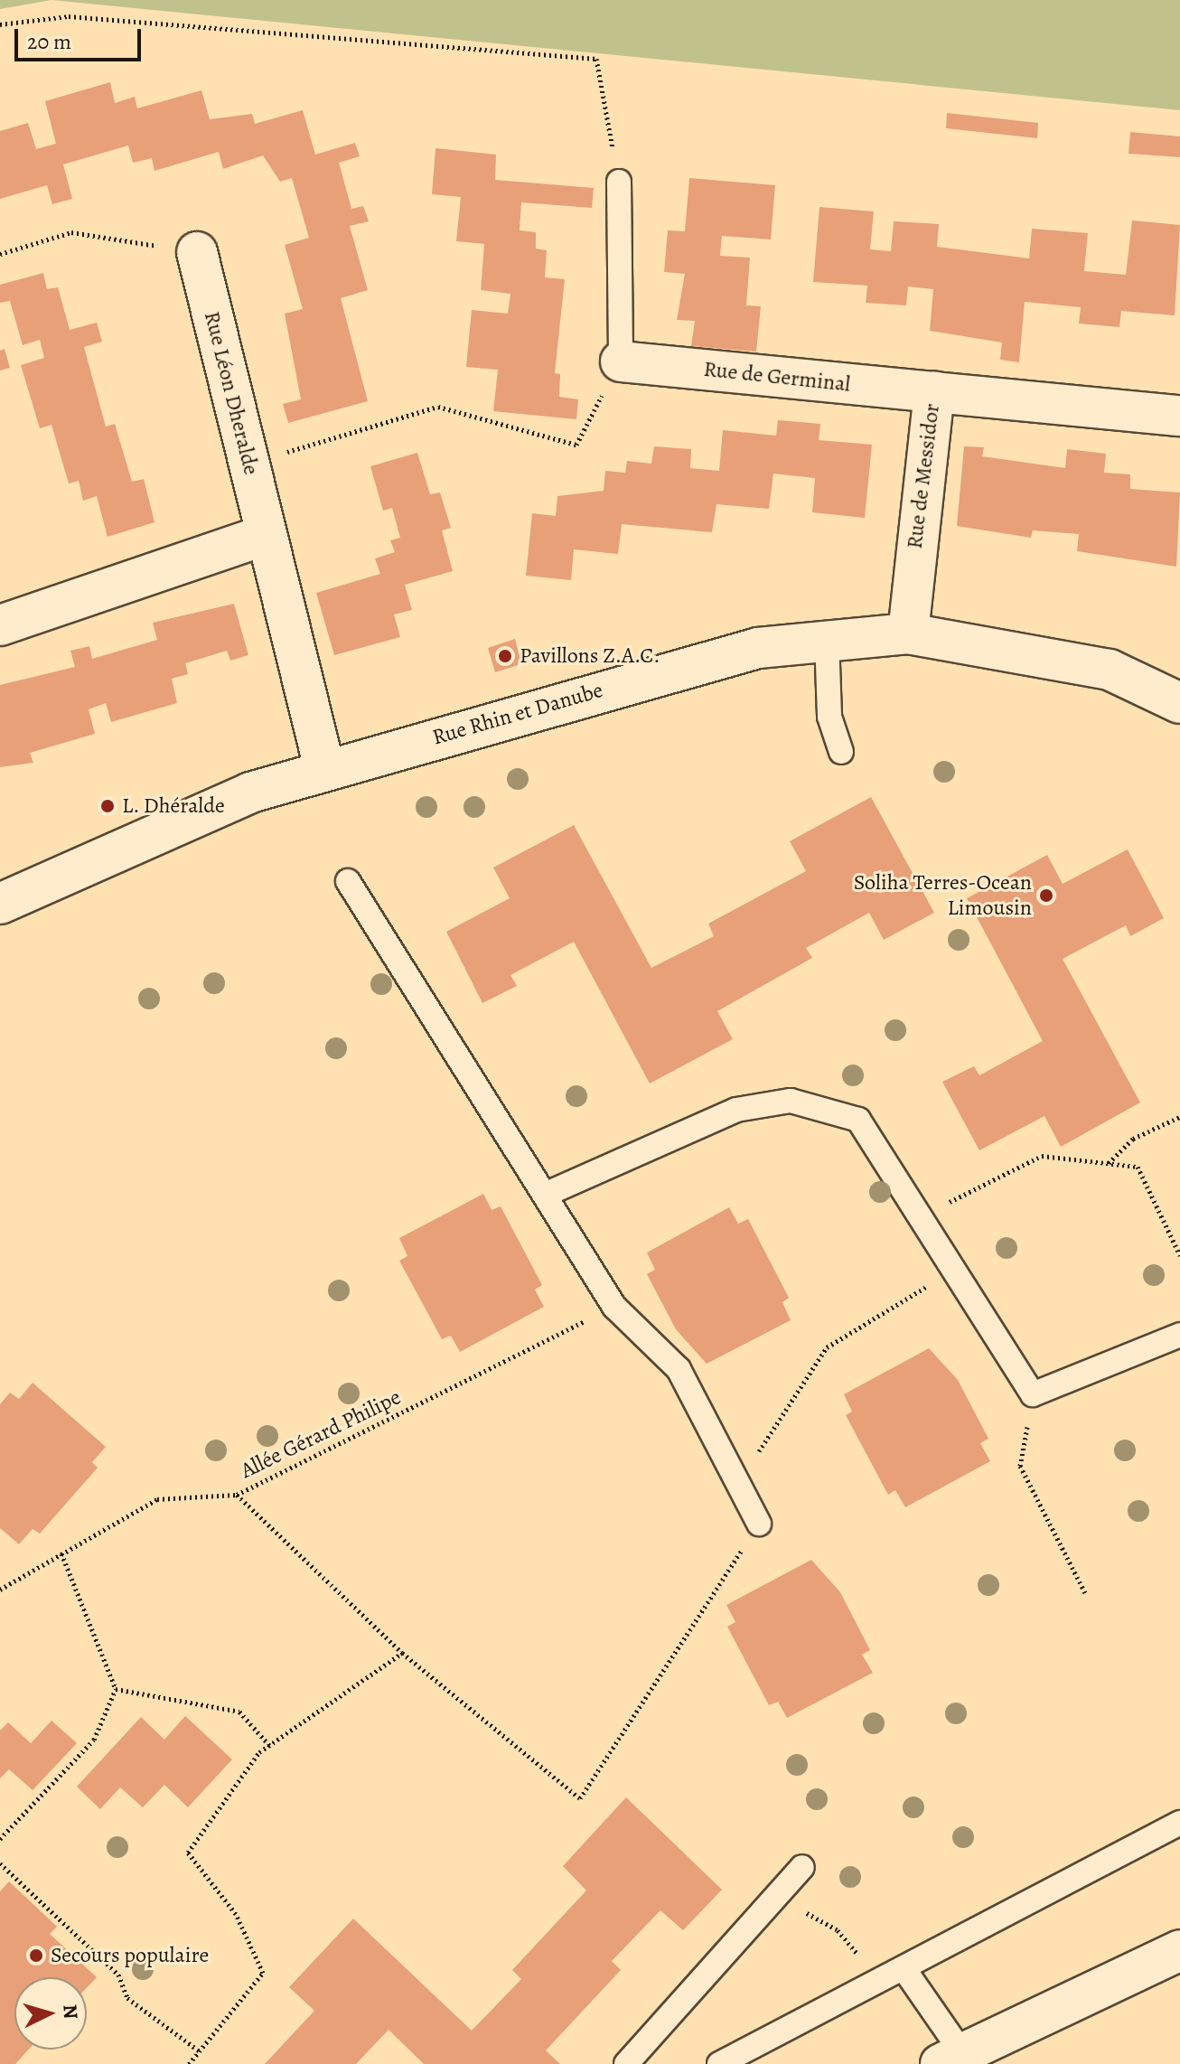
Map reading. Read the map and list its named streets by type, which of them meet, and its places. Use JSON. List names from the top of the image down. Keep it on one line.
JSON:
{"streets":{"street":["Rue de Germinal","Rue Léon Dheralde","Rue de Messidor","Rue Rhin et Danube"],"path":["Allée Gérard Philipe"]},"crossings":[["Rue de Germinal","Rue de Messidor"],["Rue Léon Dheralde","Rue Rhin et Danube"],["Rue de Messidor","Rue Rhin et Danube"]],"places":["Pavillons Z.A.C.","L. Dhéralde","Soliha Terres-Ocean Limousin","Secours populaire"],"scale_bar":"20 m","north":"right"}
